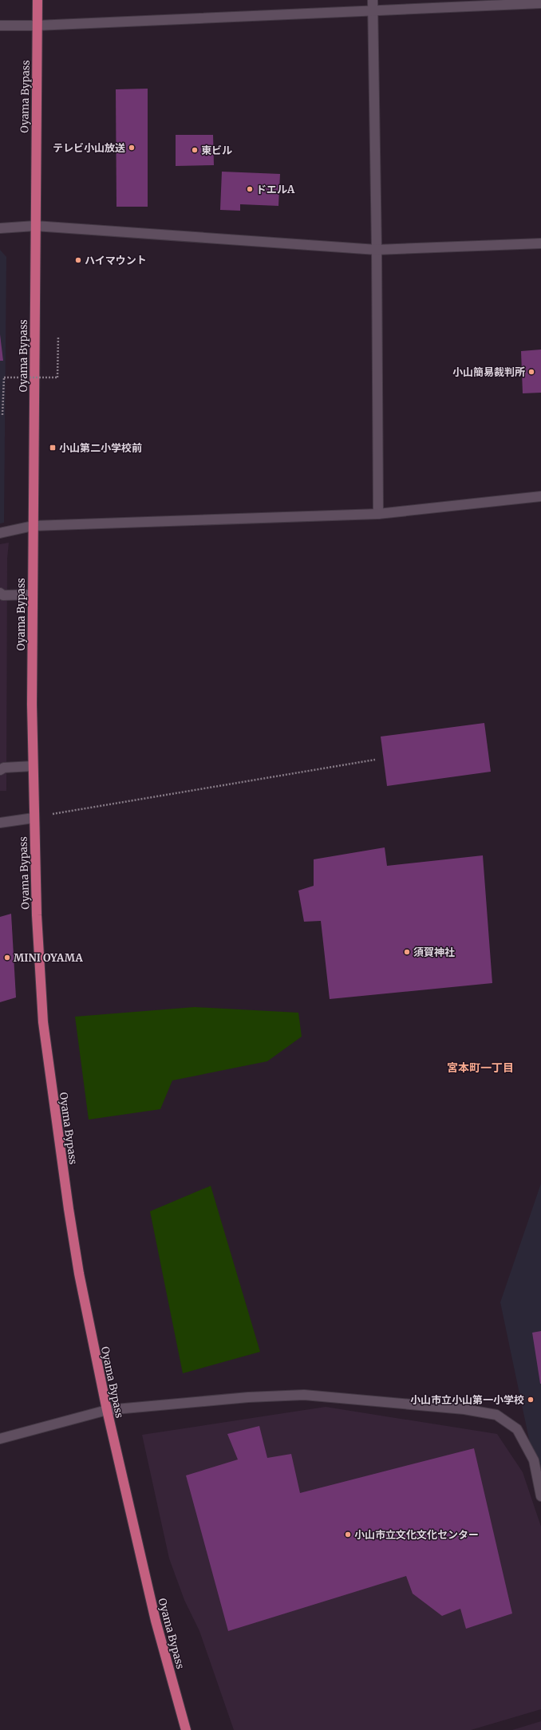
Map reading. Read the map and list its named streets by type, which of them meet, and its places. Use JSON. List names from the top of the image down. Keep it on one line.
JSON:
{"streets":{"highway":["Oyama Bypass"]},"districts":["宮本町一丁目"],"places":{"other":["テレビ小山放送","東ビル","ドエルA","ハイマウント","小山簡易裁判所","須賀神社","MINI OYAMA","小山市立小山第一小学校","小山市立文化文化センター"],"transit":["小山第二小学校前"]}}
